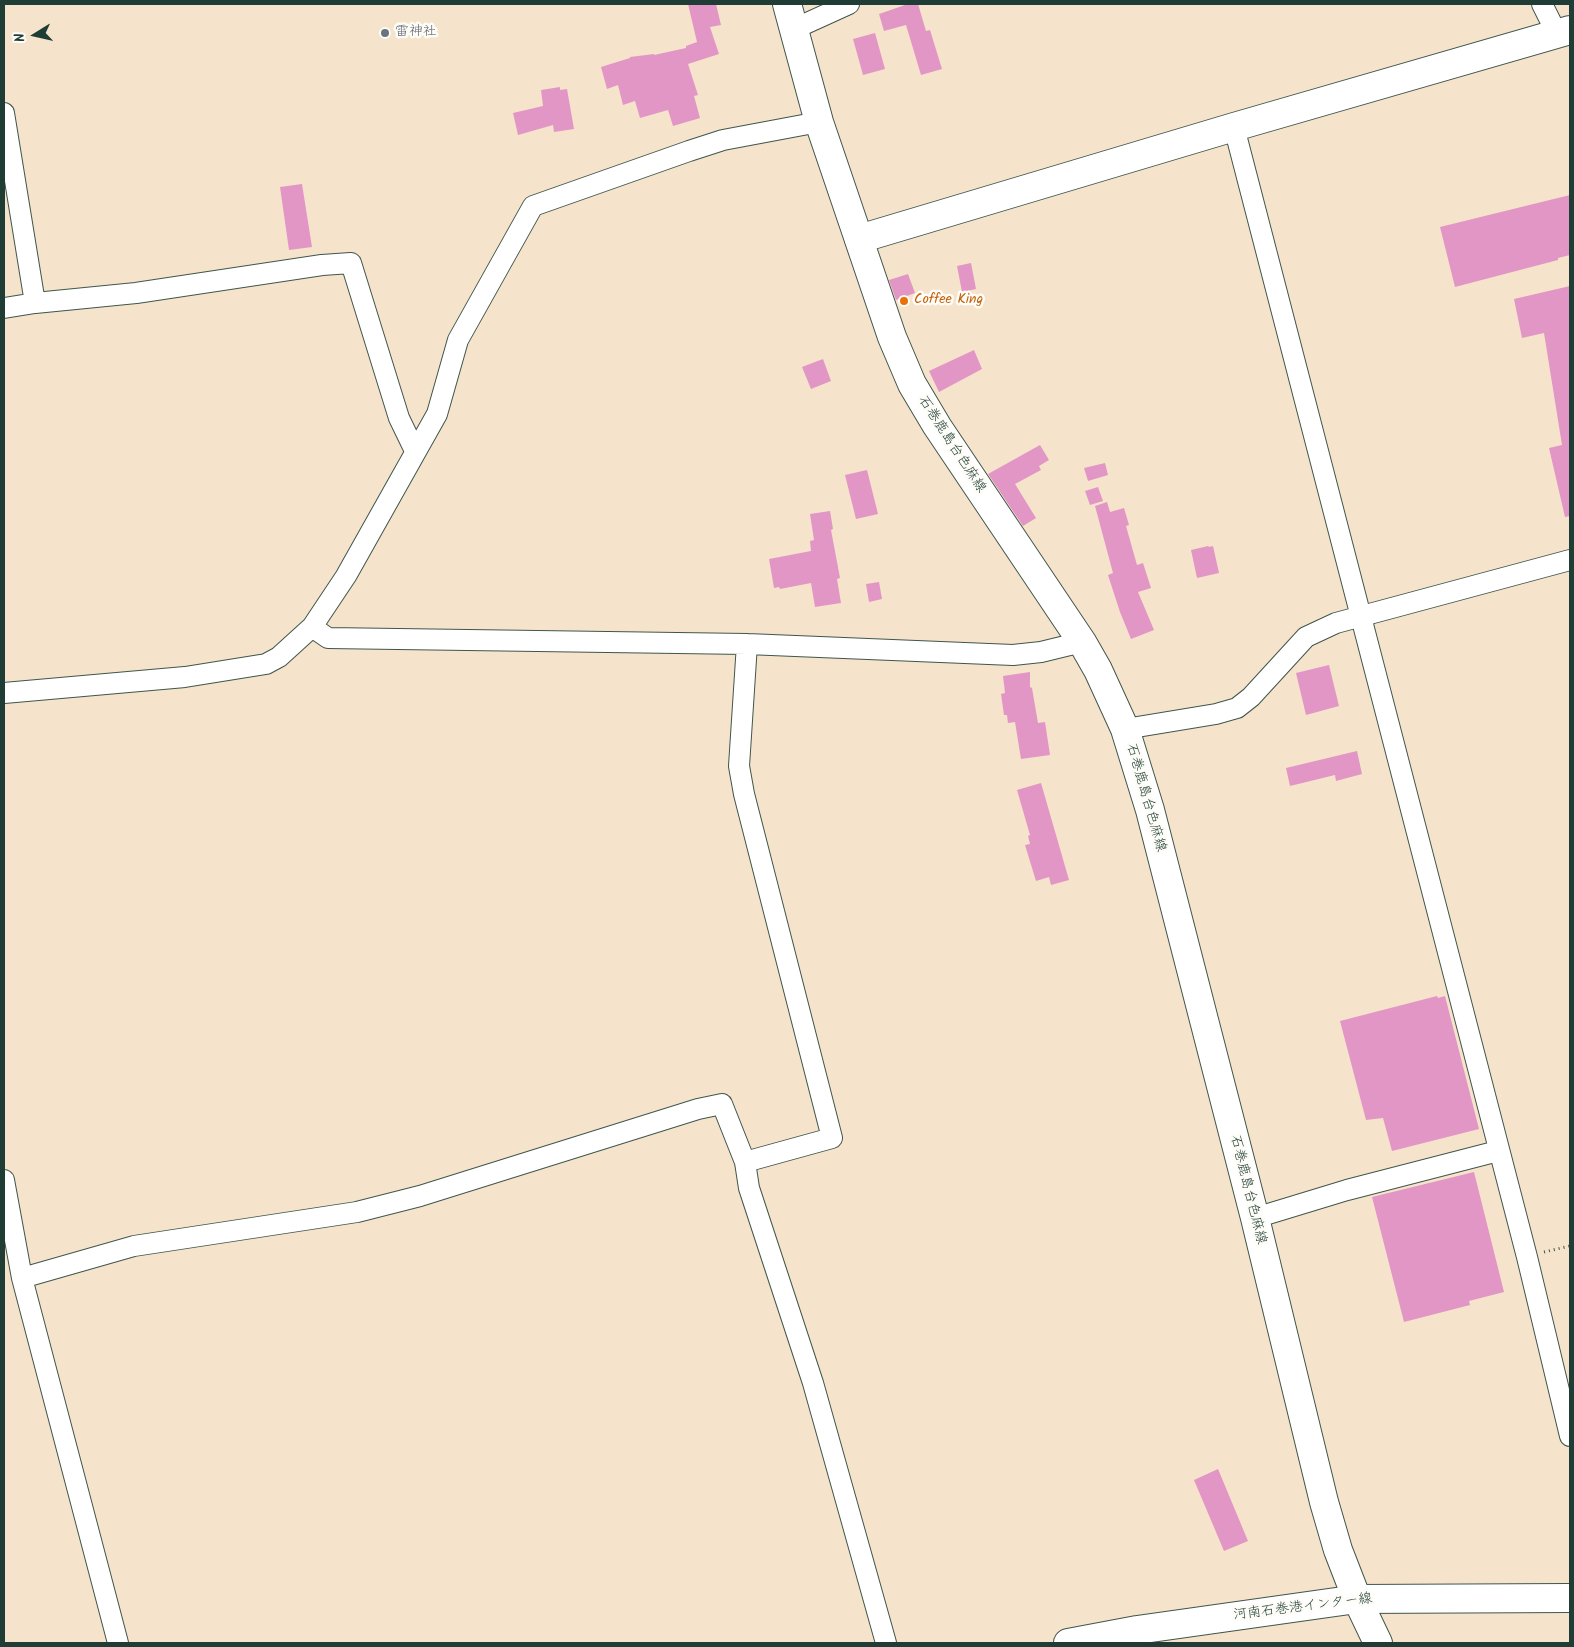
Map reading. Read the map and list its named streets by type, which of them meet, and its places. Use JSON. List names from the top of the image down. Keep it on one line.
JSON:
{"streets":{"main road":["石巻鹿島台色麻線","河南石巻港インター線"]},"crossings":[["石巻鹿島台色麻線","河南石巻港インター線"]],"places":["雷神社","Coffee King"],"north":"left"}
